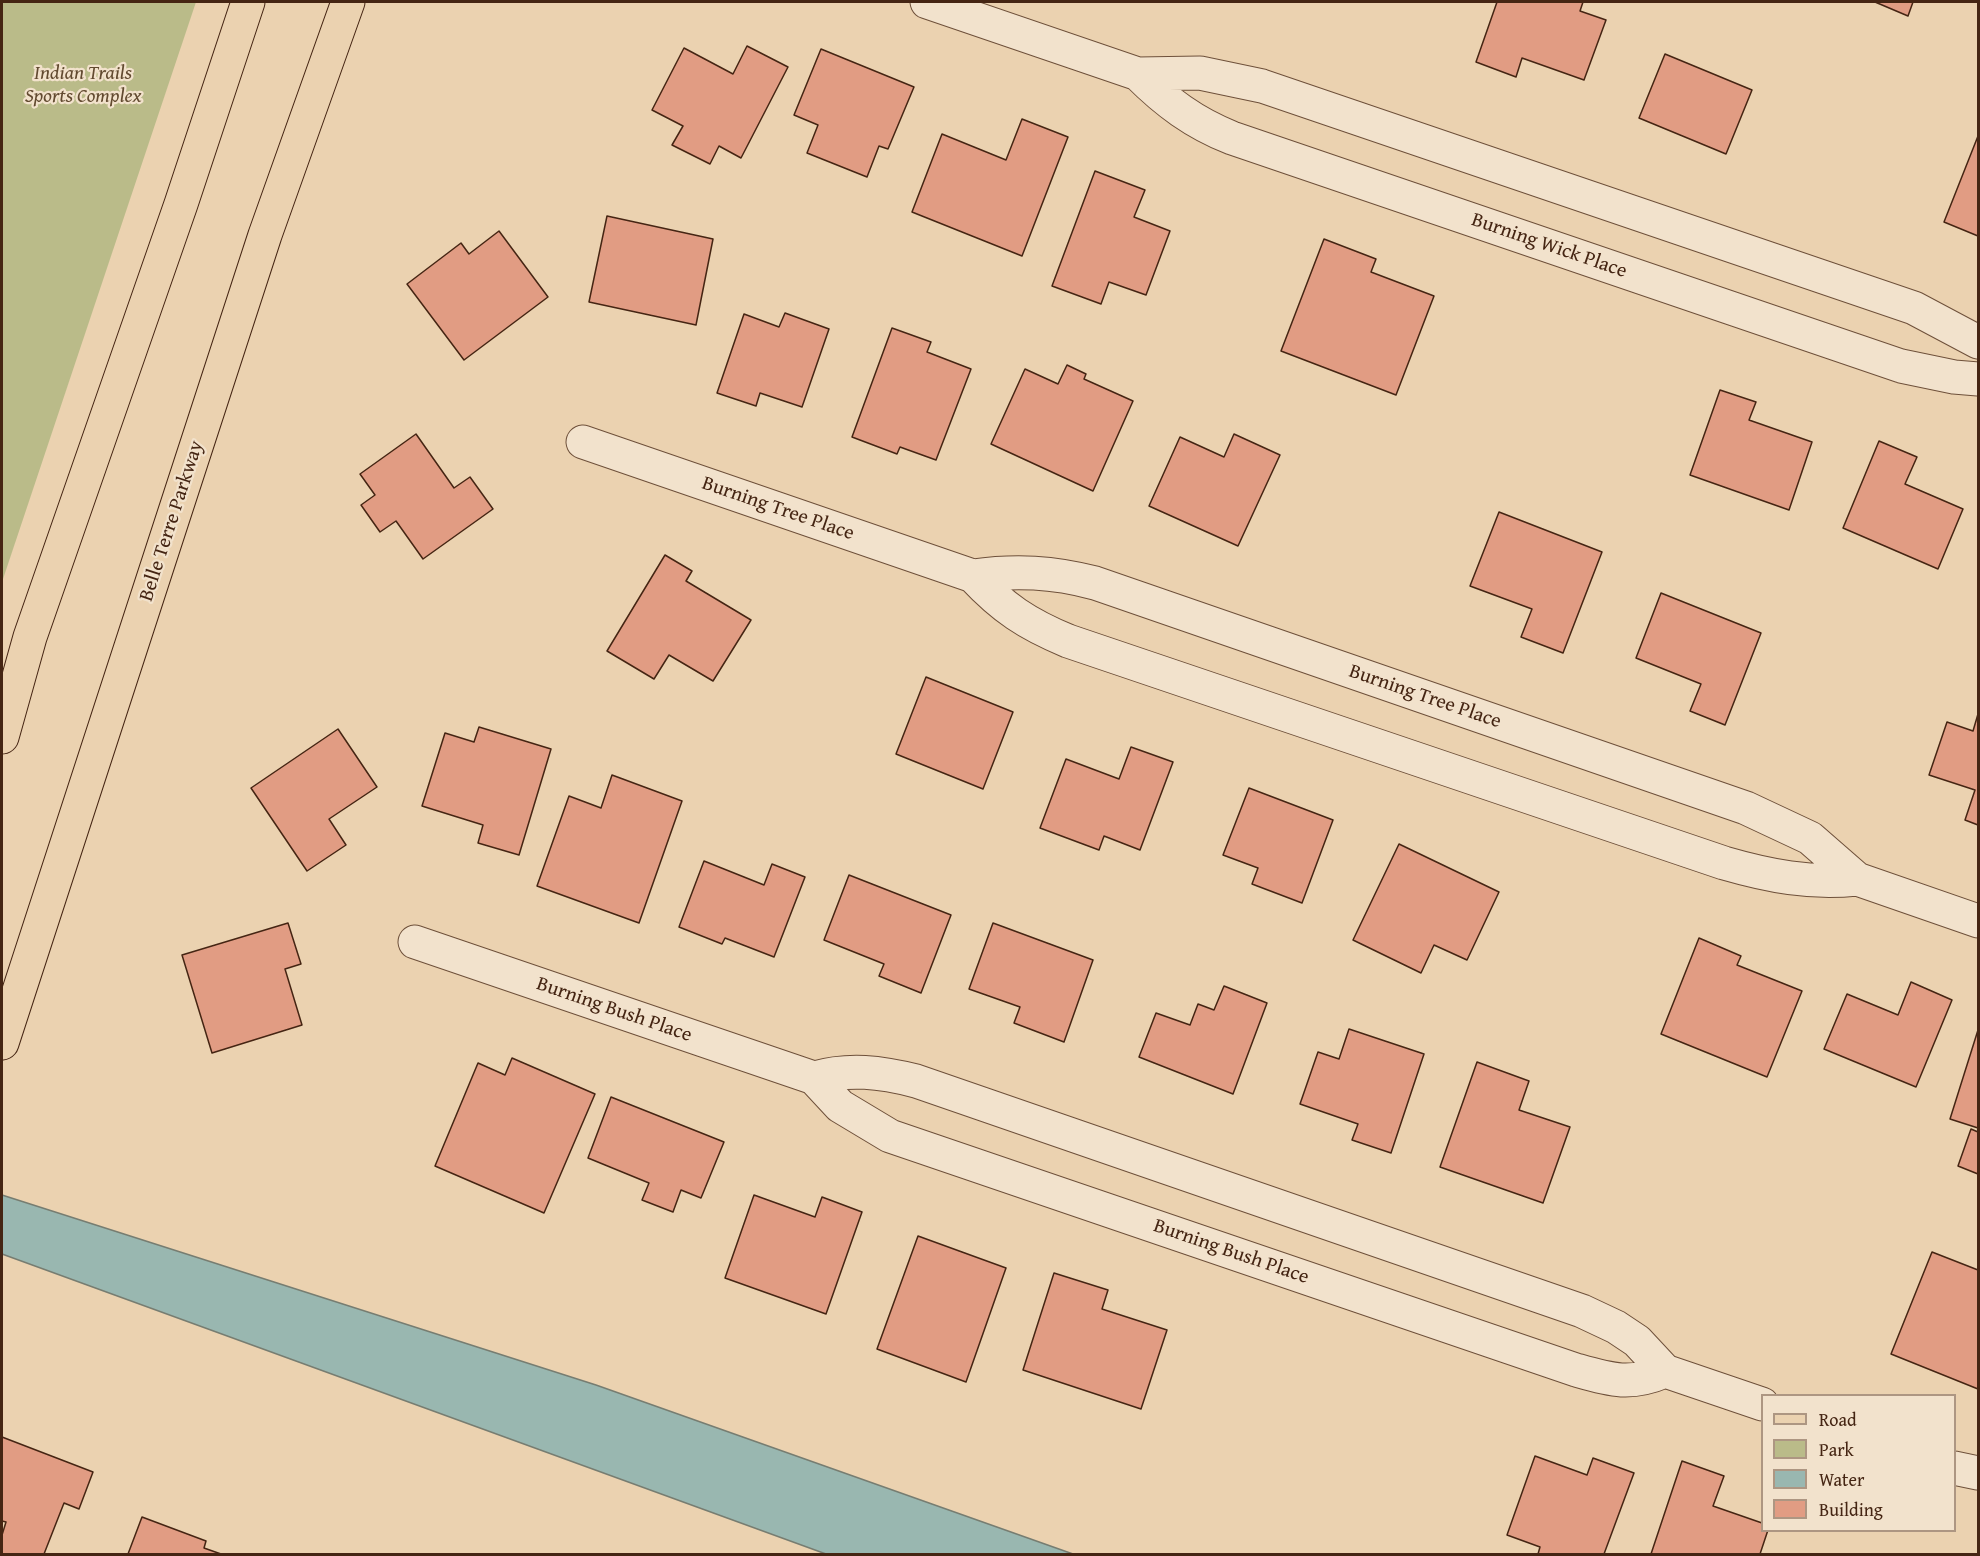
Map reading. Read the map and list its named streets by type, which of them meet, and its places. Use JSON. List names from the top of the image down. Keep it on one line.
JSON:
{"streets":{"main road":["Belle Terre Parkway"],"street":["Burning Wick Place","Burning Tree Place","Burning Bush Place"]},"parks":["Indian Trails Sports Complex"],"legend":["Road","Park","Water","Building"]}
